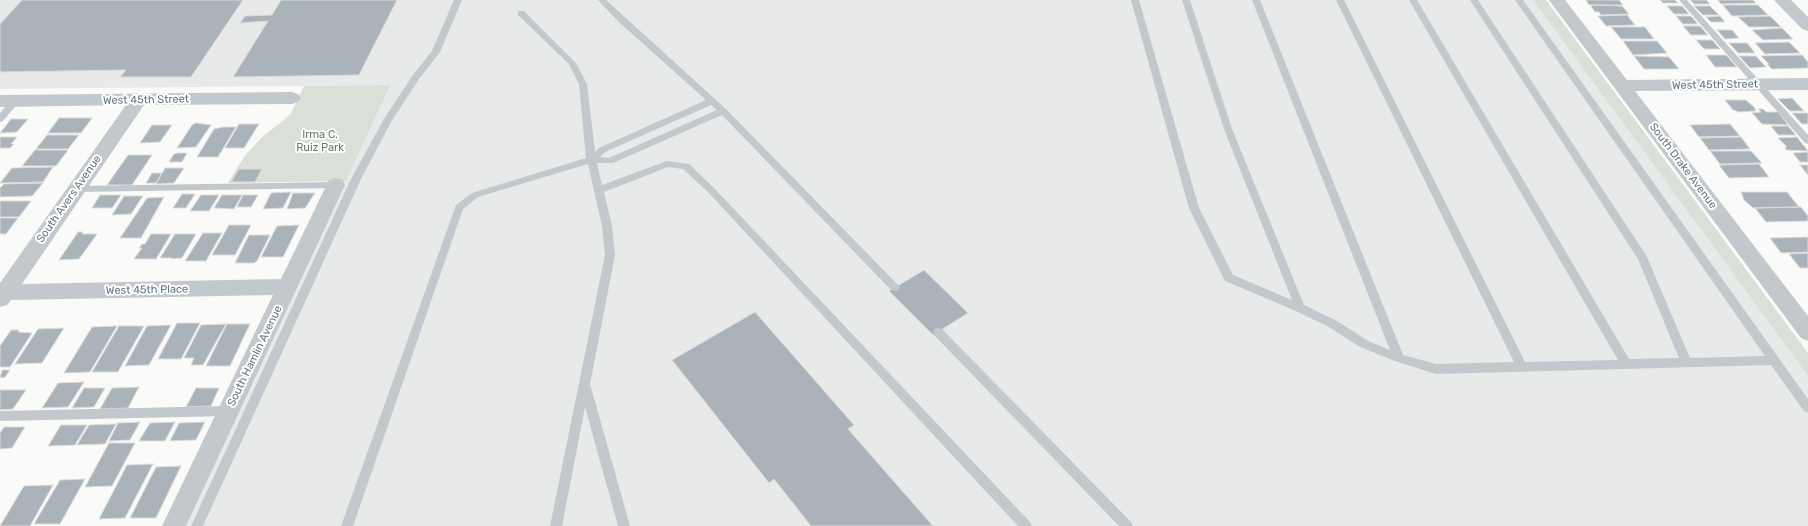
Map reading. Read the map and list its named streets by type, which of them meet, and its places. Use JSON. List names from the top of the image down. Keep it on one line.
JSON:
{"streets":{"street":["West 45th Street","South Drake Avenue","South Avers Avenue","West 45th Place","South Hamlin Avenue"]},"crossings":[["West 45th Street","South Drake Avenue"],["West 45th Street","South Avers Avenue"],["South Avers Avenue","West 45th Place"],["West 45th Place","South Hamlin Avenue"]],"parks":["Irma C. Ruiz Park"]}
